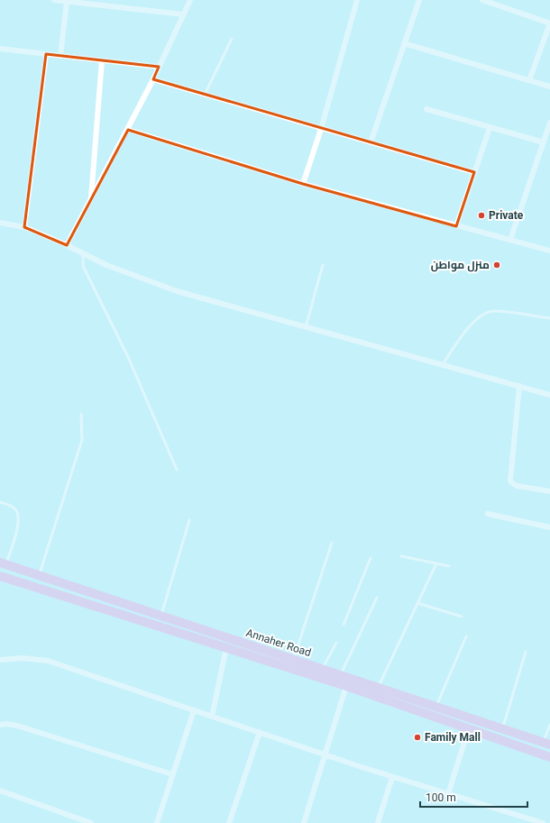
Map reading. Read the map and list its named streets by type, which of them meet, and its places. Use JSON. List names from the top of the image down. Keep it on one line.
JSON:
{"streets":{"main road":["Annaher Road"]},"places":["Private","منزل مواطن","Family Mall"],"scale_bar":"100 m"}
